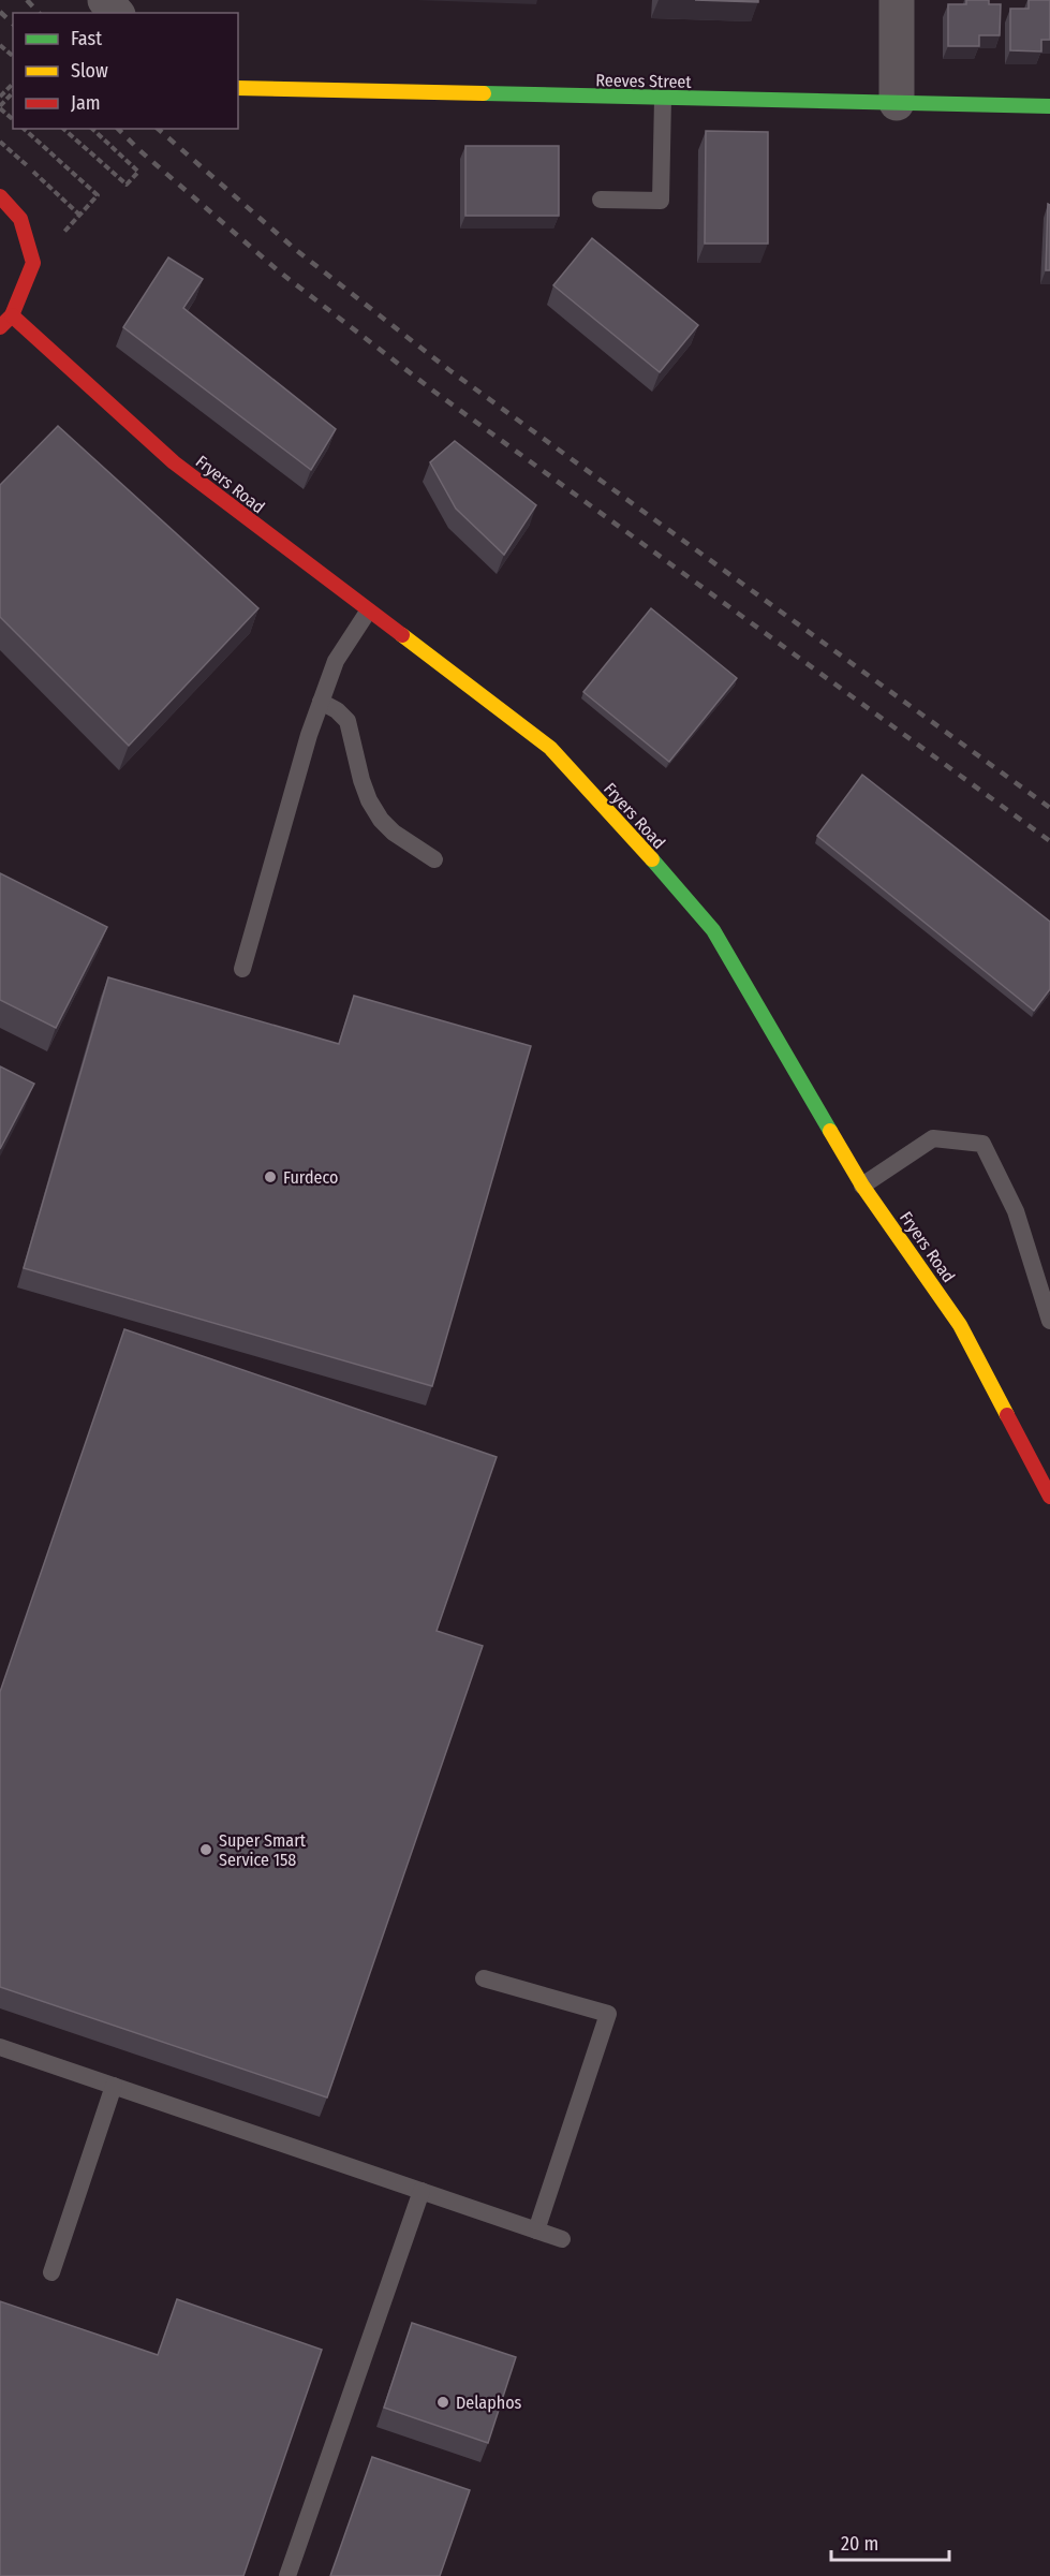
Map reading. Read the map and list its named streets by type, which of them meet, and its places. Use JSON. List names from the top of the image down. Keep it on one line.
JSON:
{"streets":{"street":["Reeves Street","Fryers Road"]},"places":["Furdeco","Super Smart Service 158","Delaphos"],"legend":["Fast","Slow","Jam"],"scale_bar":"20 m"}
